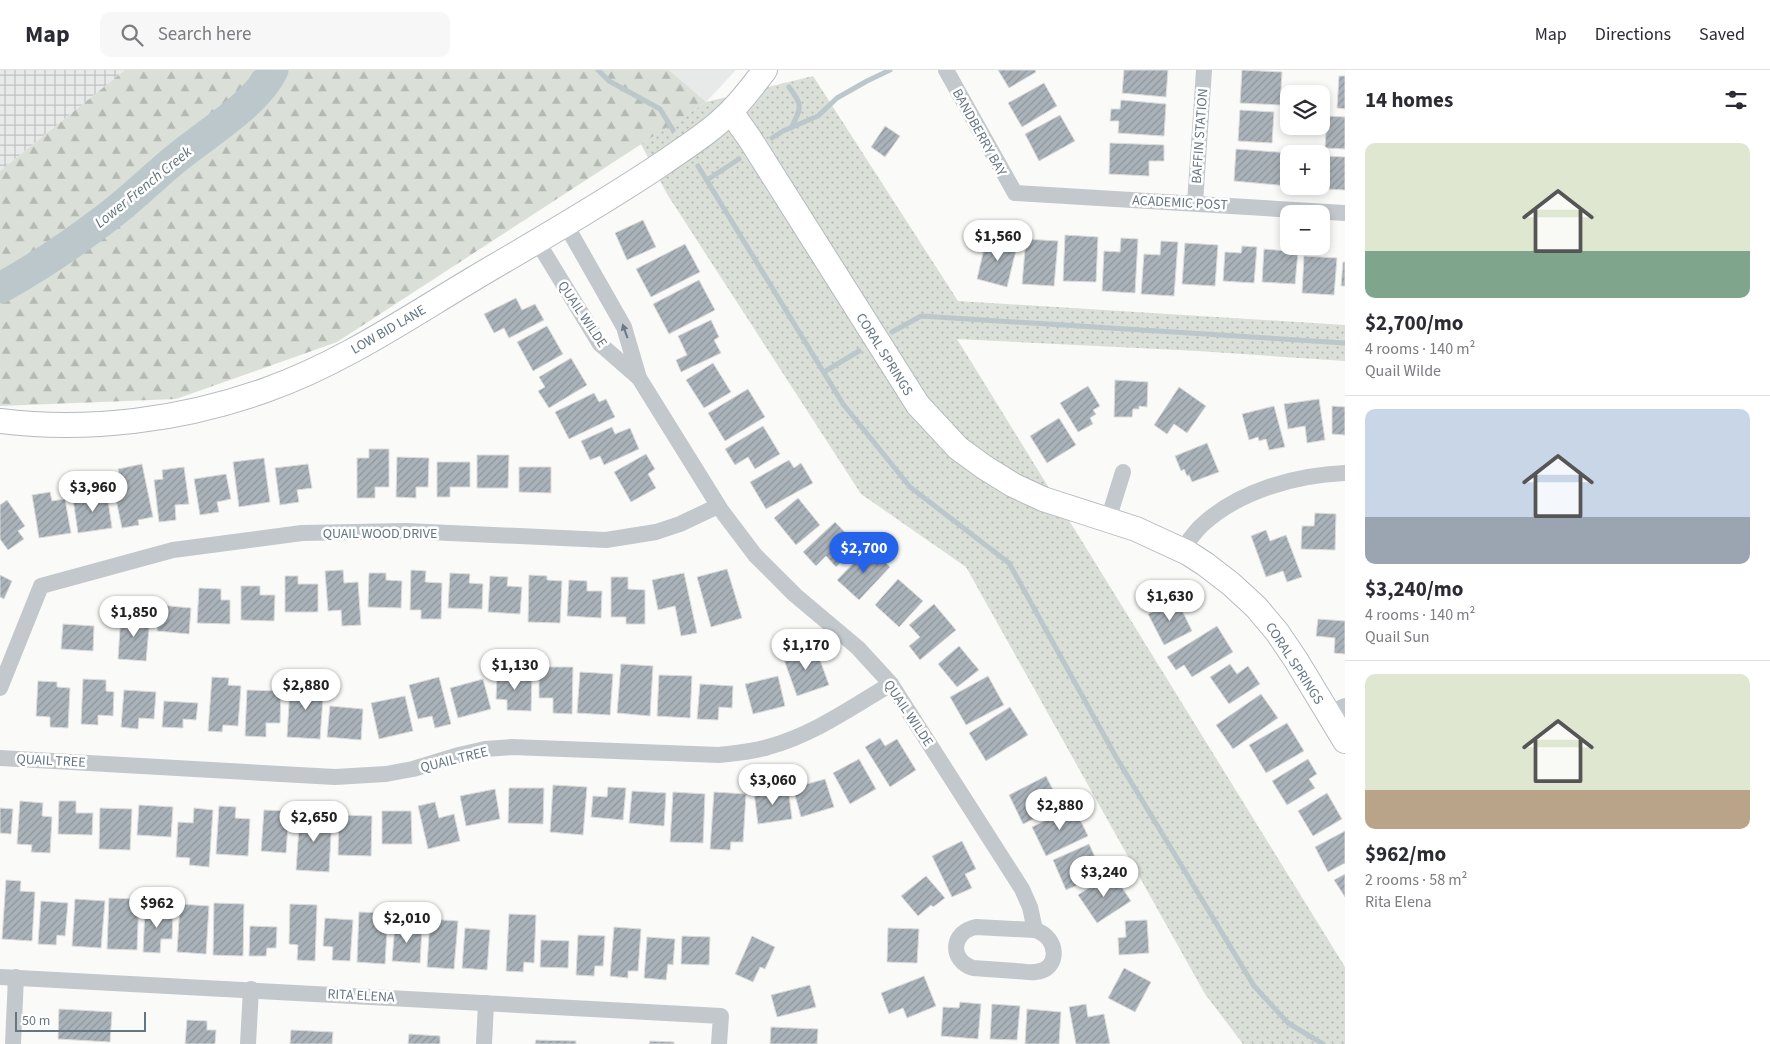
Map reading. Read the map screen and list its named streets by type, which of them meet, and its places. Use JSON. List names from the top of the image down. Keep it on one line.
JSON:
{"streets":{"street":["BANDBERRY BAY","BAFFIN STATION","ACADEMIC POST","QUAIL WILDE","LOW BID LANE","CORAL SPRINGS","QUAIL WOOD DRIVE","QUAIL TREE","RITA ELENA"]},"crossings":[["BANDBERRY BAY","ACADEMIC POST"],["BAFFIN STATION","ACADEMIC POST"],["QUAIL WILDE","LOW BID LANE"],["QUAIL WILDE","QUAIL WOOD DRIVE"],["QUAIL WILDE","QUAIL TREE"],["LOW BID LANE","CORAL SPRINGS"]],"water":["Lower French Creek"],"scale_bar":"50 m","page":{"header":"Map","search":"Search here","nav":["Map","Directions","Saved"],"heading":"14 homes","map_buttons":["+","−"],"list":[{"name":"$2,700/mo","note":"4 rooms · 140 m² · Quail Wilde"},{"name":"$3,240/mo","note":"4 rooms · 140 m² · Quail Sun"},{"name":"$962/mo","note":"2 rooms · 58 m² · Rita Elena"}],"price":["$1,560","$3,960","$2,700","$1,630","$1,850","$1,170","$1,130","$2,880","$3,060","$2,880","$2,650","$3,240","$962","$2,010"],"scale":"50 m"}}
